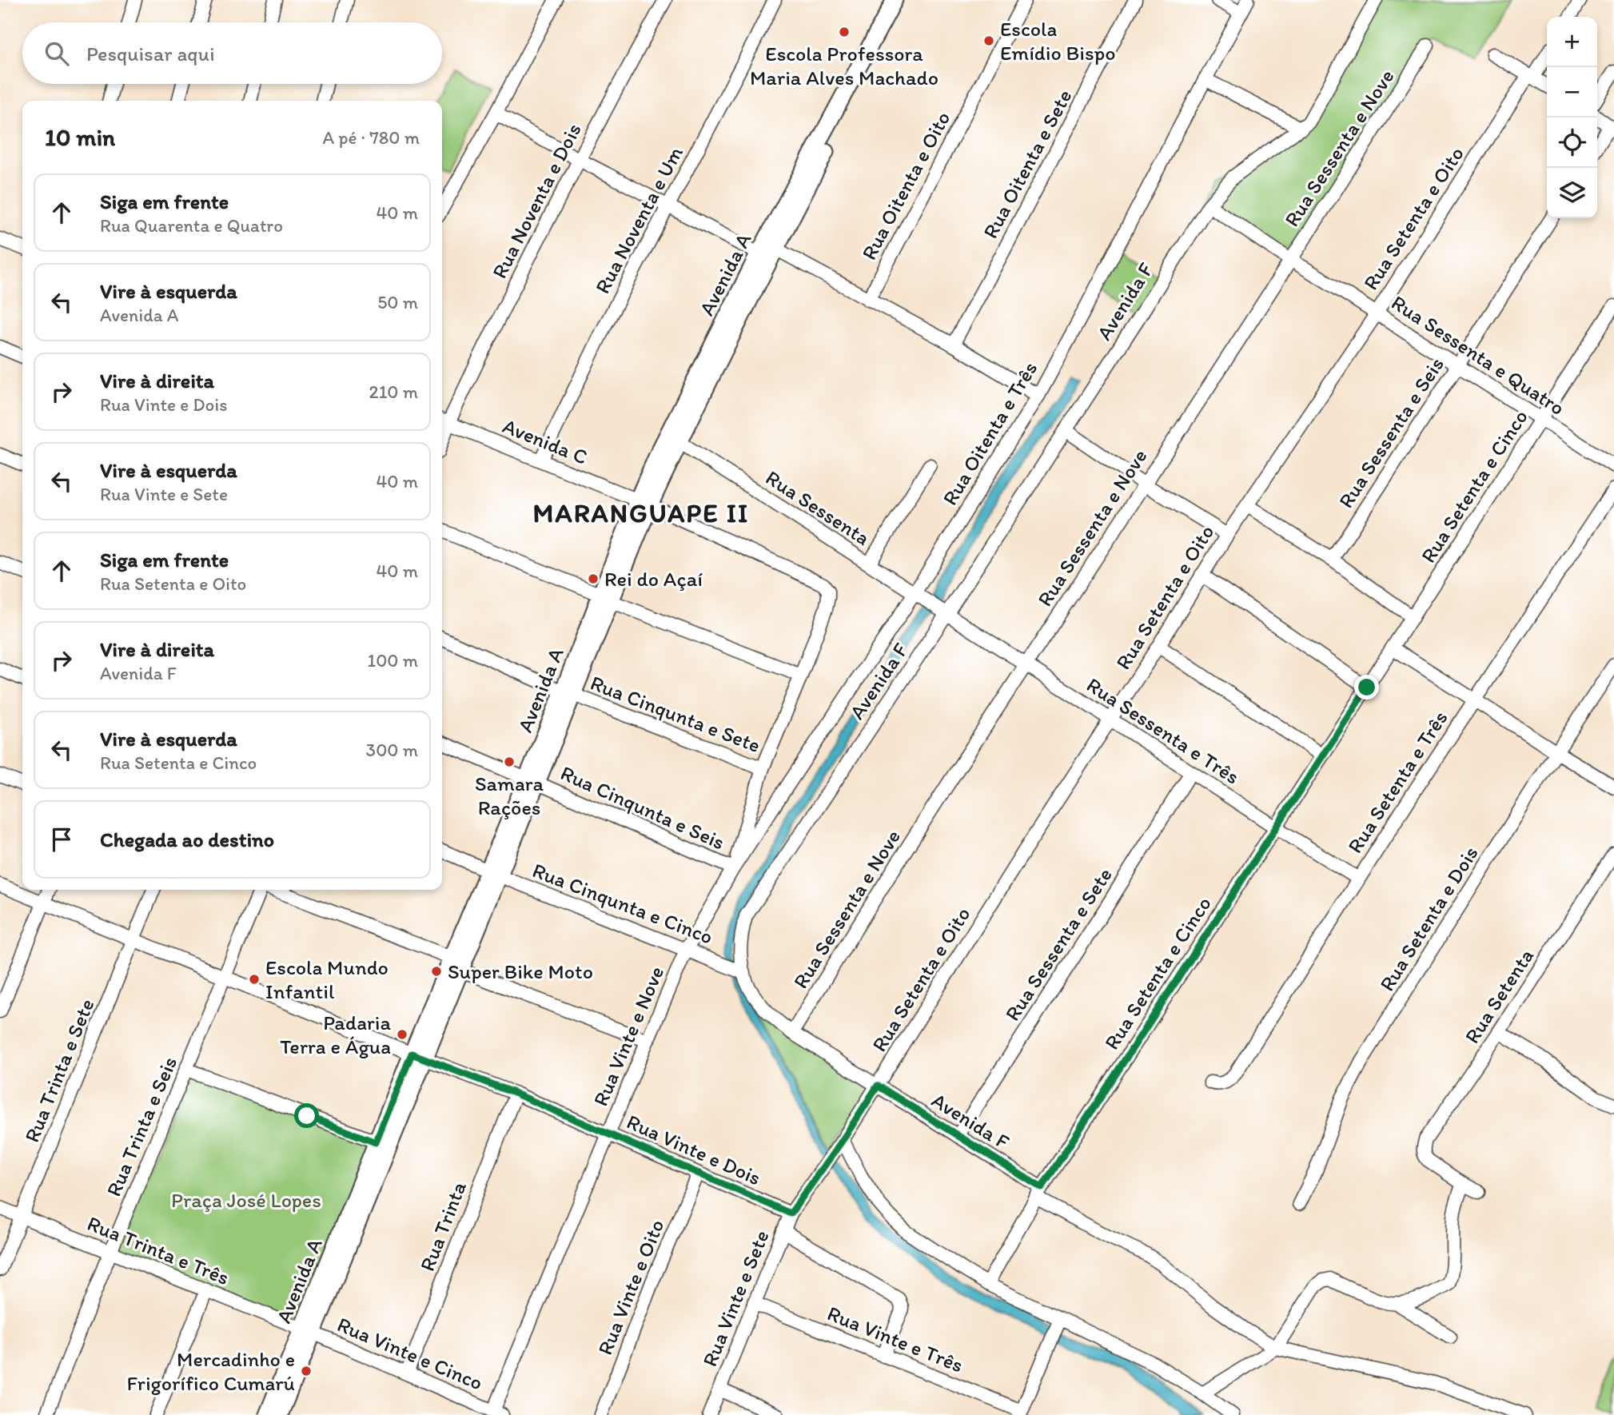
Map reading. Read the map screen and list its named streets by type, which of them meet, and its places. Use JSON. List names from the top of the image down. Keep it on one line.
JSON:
{"streets":{"main road":["Avenida A"],"street":["Rua Sessenta e Nove","Rua Oitenta e Sete","Rua Oitenta e Oito","Rua Noventa e Dois","Rua Setenta e Oito","Rua Noventa e Um","Avenida F","Rua Sessenta e Quatro","Rua Sessenta e Seis","Rua Oitenta e Três","Avenida C","Rua Setenta e Cinco","Rua Sessenta","Rua Cinqunta e Sete","Rua Sessenta e Três","Rua Setenta e Três","Rua Cinqunta e Seis","Rua Cinqunta e Cinco","Rua Setenta e Dois","Rua Sessenta e Sete","Rua Setenta","Rua Vinte e Nove","Rua Trinta e Sete","Rua Trinta e Seis","Rua Vinte e Dois","Rua Trinta","Rua Trinta e Três","Rua Vinte e Oito","Rua Vinte e Sete","Rua Vinte e Três","Rua Vinte e Cinco"]},"crossings":[["Rua Sessenta e Nove","Avenida F"],["Rua Sessenta e Nove","Rua Sessenta e Quatro"],["Rua Sessenta e Nove","Rua Sessenta e Três"],["Rua Noventa e Dois","Avenida C"],["Rua Setenta e Oito","Avenida F"],["Rua Setenta e Oito","Rua Sessenta e Quatro"],["Rua Setenta e Oito","Rua Sessenta e Três"],["Rua Setenta e Oito","Rua Vinte e Sete"],["Rua Noventa e Um","Avenida C"],["Avenida A","Avenida C"],["Avenida A","Rua Sessenta"],["Avenida A","Rua Cinqunta e Sete"],["Avenida A","Rua Cinqunta e Seis"],["Avenida A","Rua Cinqunta e Cinco"],["Avenida A","Rua Vinte e Dois"],["Avenida A","Rua Trinta e Três"],["Avenida A","Rua Vinte e Cinco"],["Avenida F","Rua Sessenta e Quatro"],["Avenida F","Rua Setenta e Cinco"],["Avenida F","Rua Sessenta"],["Avenida F","Rua Sessenta e Três"],["Avenida F","Rua Cinqunta e Cinco"],["Avenida F","Rua Sessenta e Sete"],["Rua Sessenta e Quatro","Rua Sessenta e Seis"],["Rua Sessenta e Quatro","Rua Setenta e Cinco"],["Rua Oitenta e Três","Rua Sessenta"],["Rua Oitenta e Três","Rua Cinqunta e Sete"],["Rua Oitenta e Três","Rua Cinqunta e Seis"],["Rua Oitenta e Três","Rua Vinte e Nove"],["Avenida C","Rua Cinqunta e Sete"],["Rua Setenta e Cinco","Rua Sessenta e Três"],["Rua Sessenta","Rua Sessenta e Três"],["Rua Cinqunta e Sete","Rua Cinqunta e Seis"],["Rua Cinqunta e Sete","Rua Vinte e Nove"],["Rua Sessenta e Três","Rua Setenta e Três"],["Rua Sessenta e Três","Rua Sessenta e Sete"],["Rua Cinqunta e Seis","Rua Vinte e Nove"],["Rua Cinqunta e Cinco","Rua Vinte e Nove"],["Rua Vinte e Nove","Rua Vinte e Dois"],["Rua Vinte e Nove","Rua Vinte e Cinco"],["Rua Trinta e Sete","Rua Vinte e Dois"],["Rua Trinta e Sete","Rua Trinta e Três"],["Rua Trinta e Seis","Rua Vinte e Dois"],["Rua Trinta e Seis","Rua Trinta e Três"],["Rua Vinte e Dois","Rua Trinta"],["Rua Vinte e Dois","Rua Vinte e Oito"],["Rua Vinte e Dois","Rua Vinte e Sete"],["Rua Trinta","Rua Vinte e Cinco"],["Rua Trinta e Três","Rua Vinte e Cinco"],["Rua Vinte e Sete","Rua Vinte e Três"]],"districts":["MARANGUAPE II"],"parks":["Praça José Lopes"],"places":["Escola Professora Maria Alves Machado","Escola Emídio Bispo","Rei do Açaí","Samara Rações","Super Bike Moto","Escola Mundo Infantil","Padaria Terra e Água","Mercadinho e Frigorífico Cumarú"],"page":{"map_buttons":["+","−"],"search":"Pesquisar aqui","heading":["10 min","A pé · 780 m"],"list":[["Siga em frente","Rua Quarenta e Quatro","40 m"],["Vire à esquerda","Avenida A","50 m"],["Vire à direita","Rua Vinte e Dois","210 m"],["Vire à esquerda","Rua Vinte e Sete","40 m"],["Siga em frente","Rua Setenta e Oito","40 m"],["Vire à direita","Avenida F","100 m"],["Vire à esquerda","Rua Setenta e Cinco","300 m"],"Chegada ao destino"]}}
